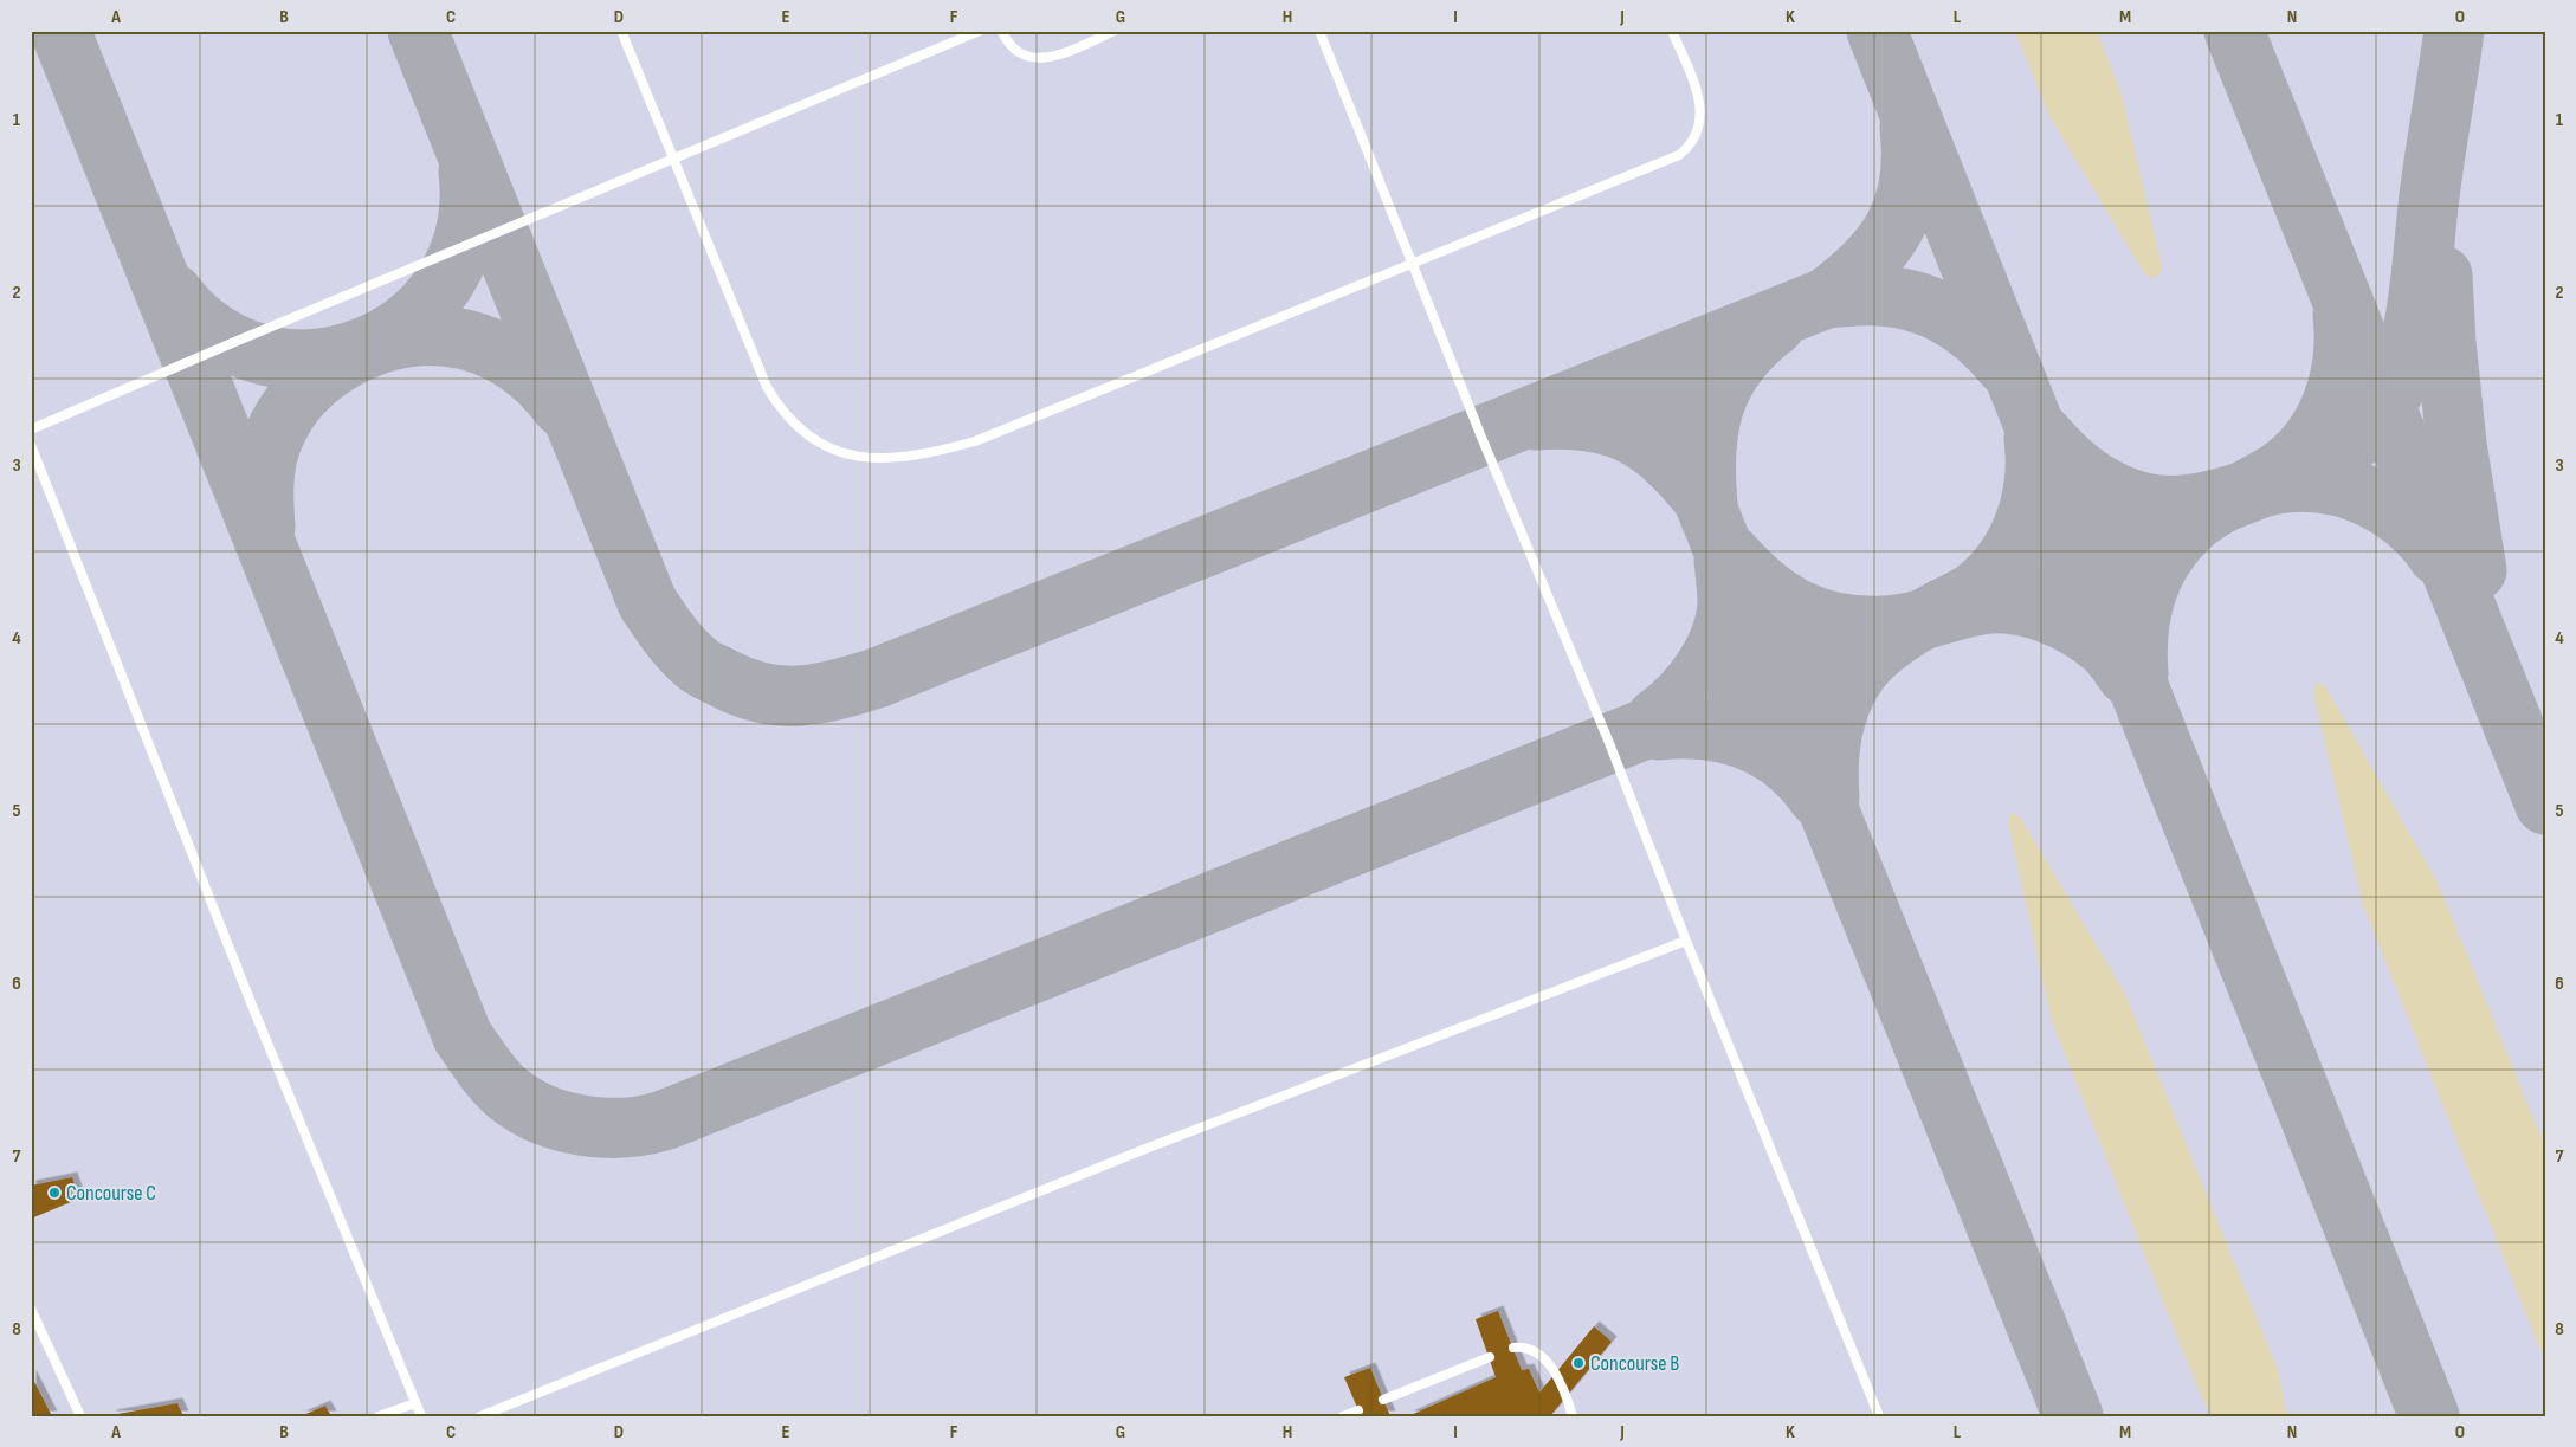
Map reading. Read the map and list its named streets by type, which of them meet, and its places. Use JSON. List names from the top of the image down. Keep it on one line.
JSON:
{"places":["Concourse C","Concourse B"],"grid":{"columns":["A","B","C","D","E","F","G","H","I","J","K","L","M","N","O"],"rows":["1","2","3","4","5","6","7","8"]}}
